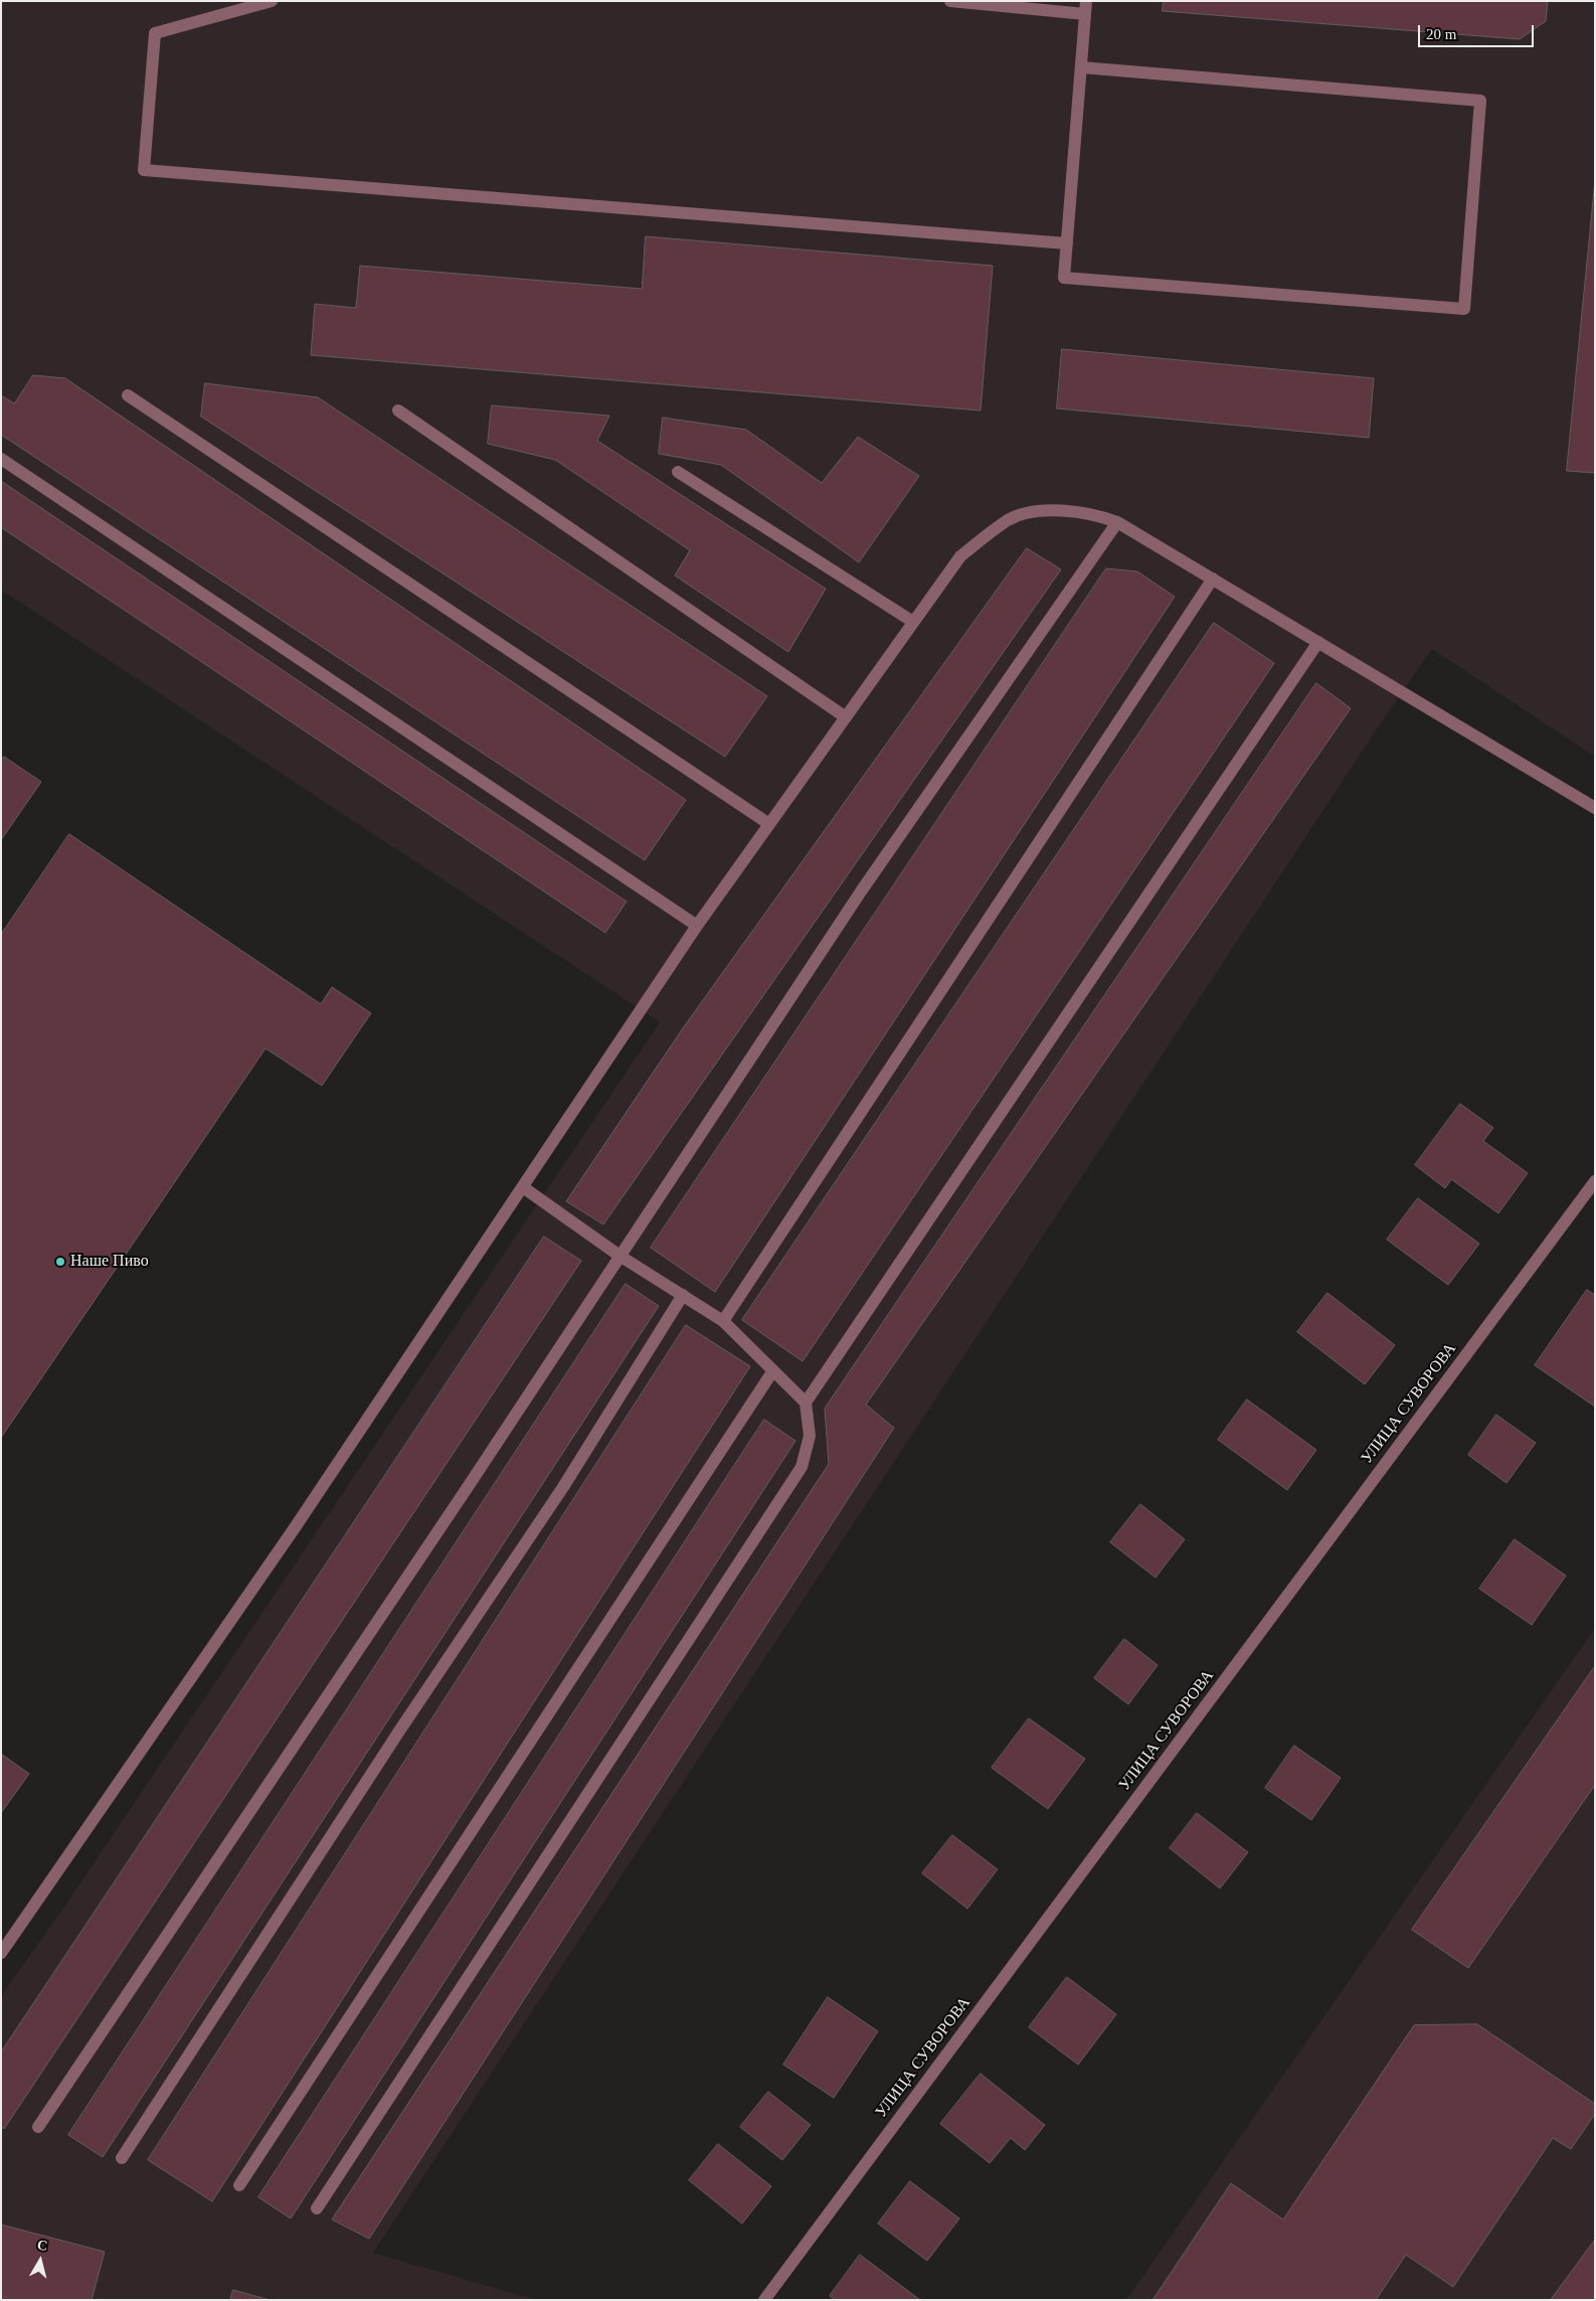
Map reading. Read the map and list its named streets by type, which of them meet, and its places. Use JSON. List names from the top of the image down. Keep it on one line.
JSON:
{"streets":{"street":["УЛИЦА СУВОРОВА"]},"places":["Наше Пиво"],"scale_bar":"20 m","north":"top"}
